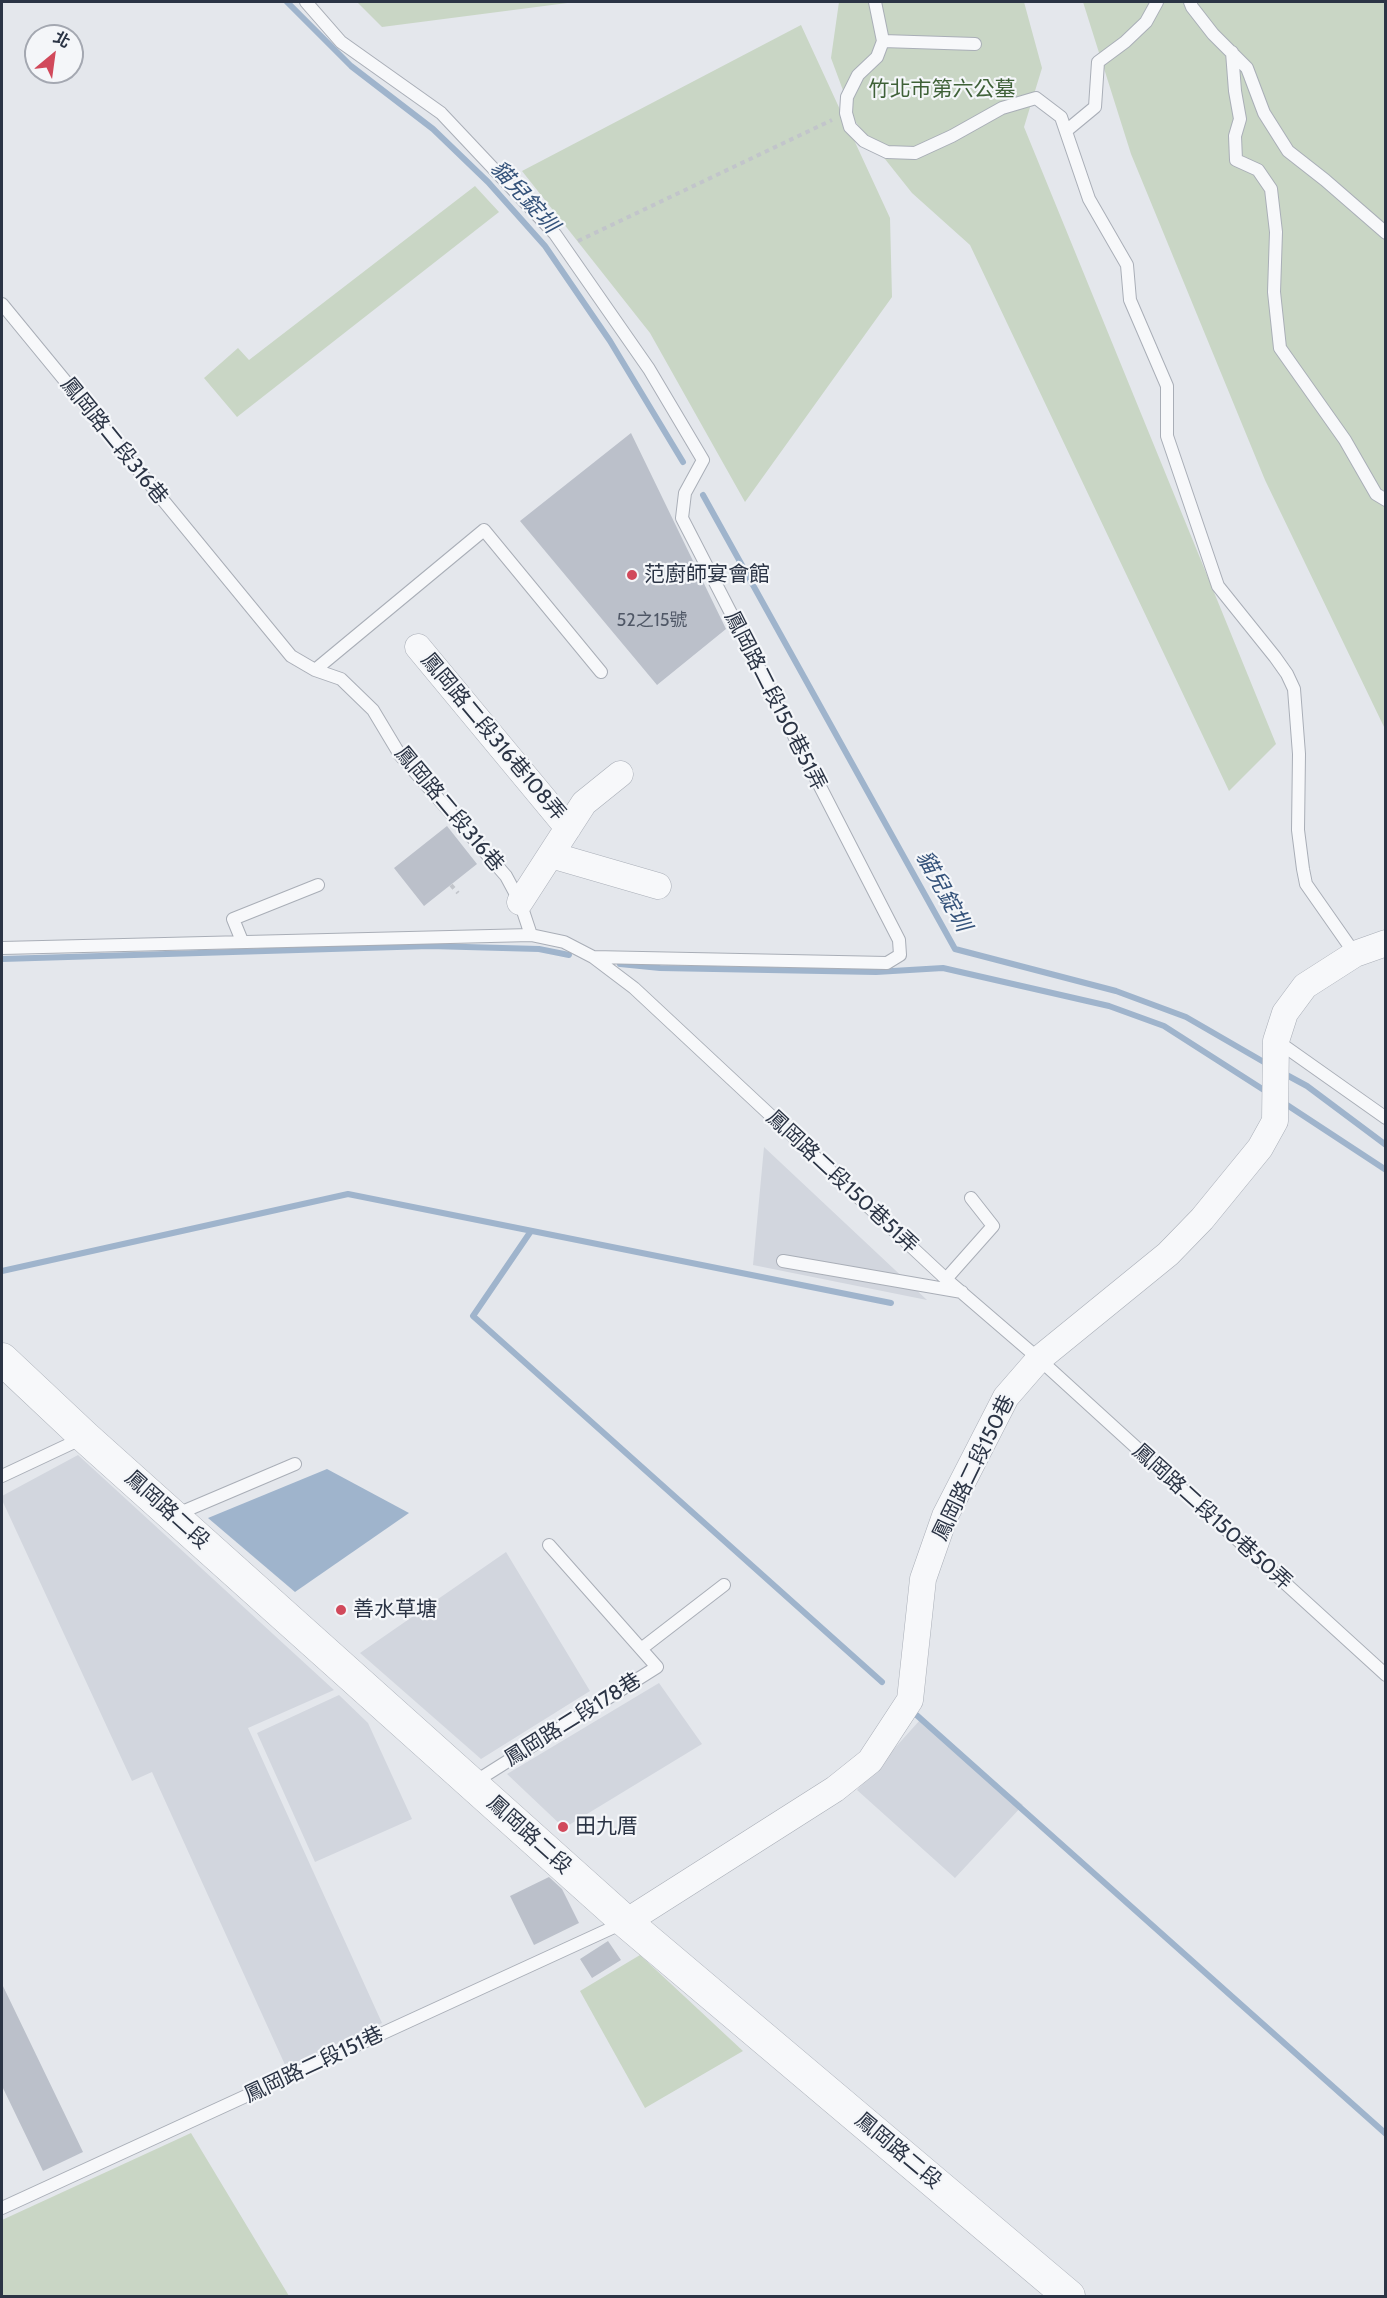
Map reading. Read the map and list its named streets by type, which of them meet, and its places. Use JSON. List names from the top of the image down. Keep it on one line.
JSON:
{"streets":{"street":["鳳岡路二段316巷108弄","鳳岡路二段150巷","鳳岡路二段"],"lane":["鳳岡路二段316巷","鳳岡路二段150巷51弄","鳳岡路二段150巷50弄","鳳岡路二段178巷","鳳岡路二段151巷"]},"crossings":[["鳳岡路二段316巷","鳳岡路二段150巷51弄"],["鳳岡路二段316巷","鳳岡路二段316巷108弄"],["鳳岡路二段150巷51弄","鳳岡路二段150巷"],["鳳岡路二段150巷51弄","鳳岡路二段150巷50弄"],["鳳岡路二段150巷","鳳岡路二段"],["鳳岡路二段150巷","鳳岡路二段150巷50弄"],["鳳岡路二段150巷","鳳岡路二段151巷"],["鳳岡路二段","鳳岡路二段178巷"],["鳳岡路二段","鳳岡路二段151巷"]],"water":["貓兒錠圳"],"parks":["竹北市第六公墓"],"places":["范廚師宴會館","善水草塘","田九厝"],"house_numbers":["52之15號"],"north":"top right"}
